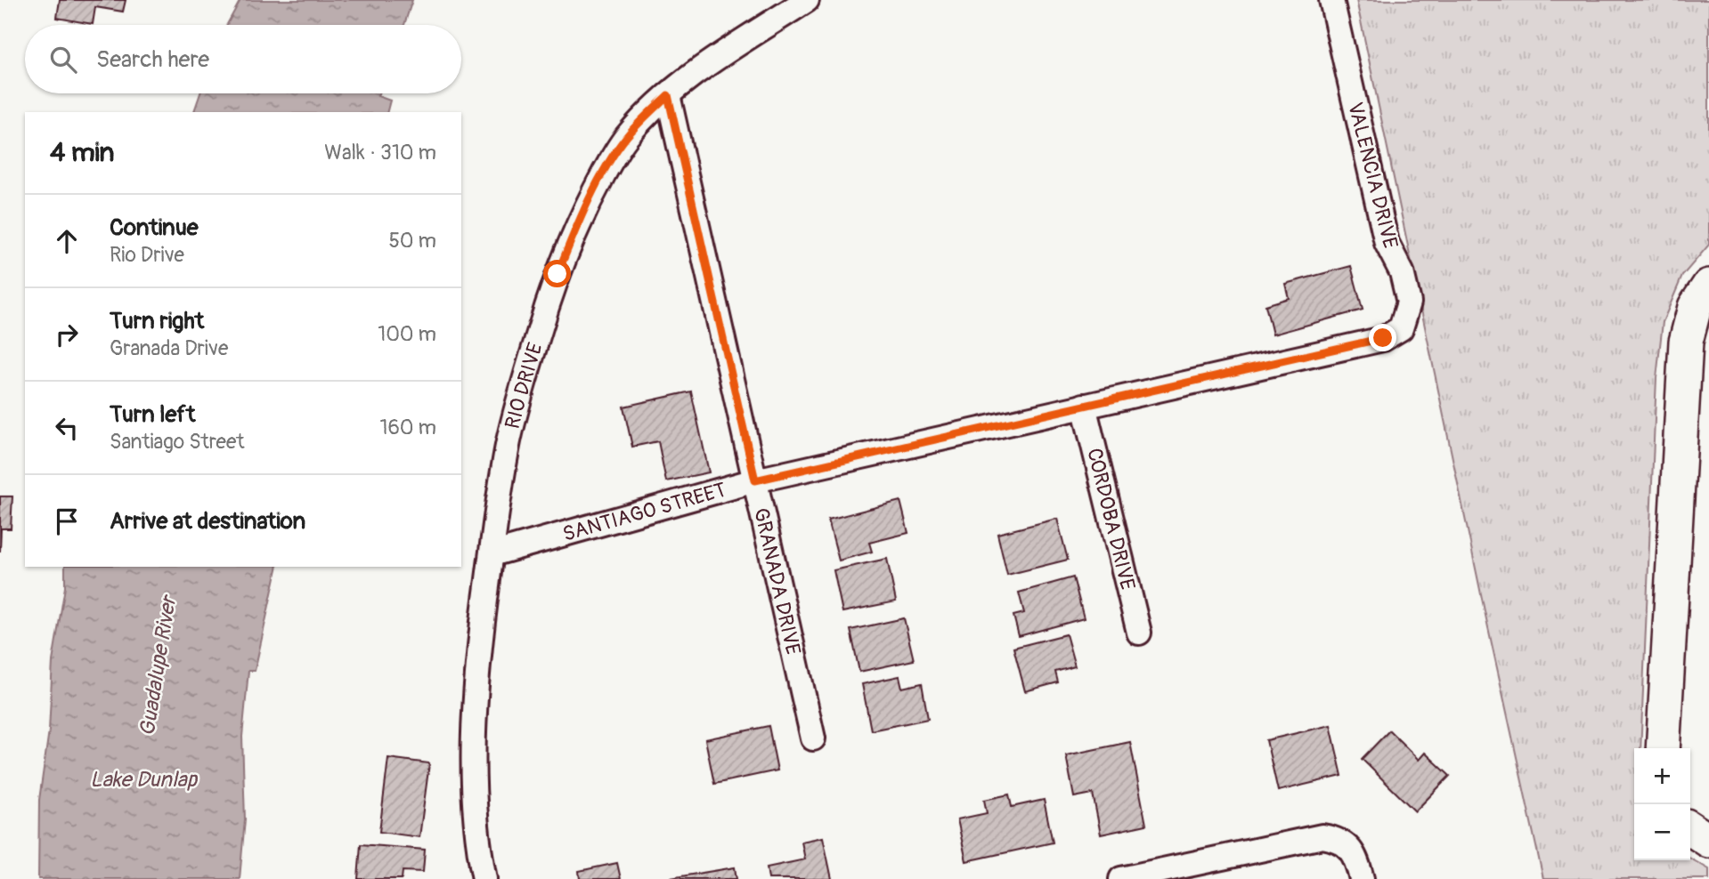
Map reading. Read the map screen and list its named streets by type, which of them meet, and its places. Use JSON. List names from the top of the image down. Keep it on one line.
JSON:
{"streets":{"street":["VALENCIA DRIVE","RIO DRIVE","SANTIAGO STREET","CORDOBA DRIVE","GRANADA DRIVE"]},"crossings":[["VALENCIA DRIVE","SANTIAGO STREET"],["RIO DRIVE","SANTIAGO STREET"],["RIO DRIVE","GRANADA DRIVE"],["SANTIAGO STREET","CORDOBA DRIVE"],["SANTIAGO STREET","GRANADA DRIVE"]],"water":["Guadalupe River","Lake Dunlap"],"page":{"search":"Search here","heading":["4 min","Walk · 310 m"],"list":[["Continue","Rio Drive","50 m"],["Turn right","Granada Drive","100 m"],["Turn left","Santiago Street","160 m"],"Arrive at destination"],"map_buttons":["+","−"]}}
